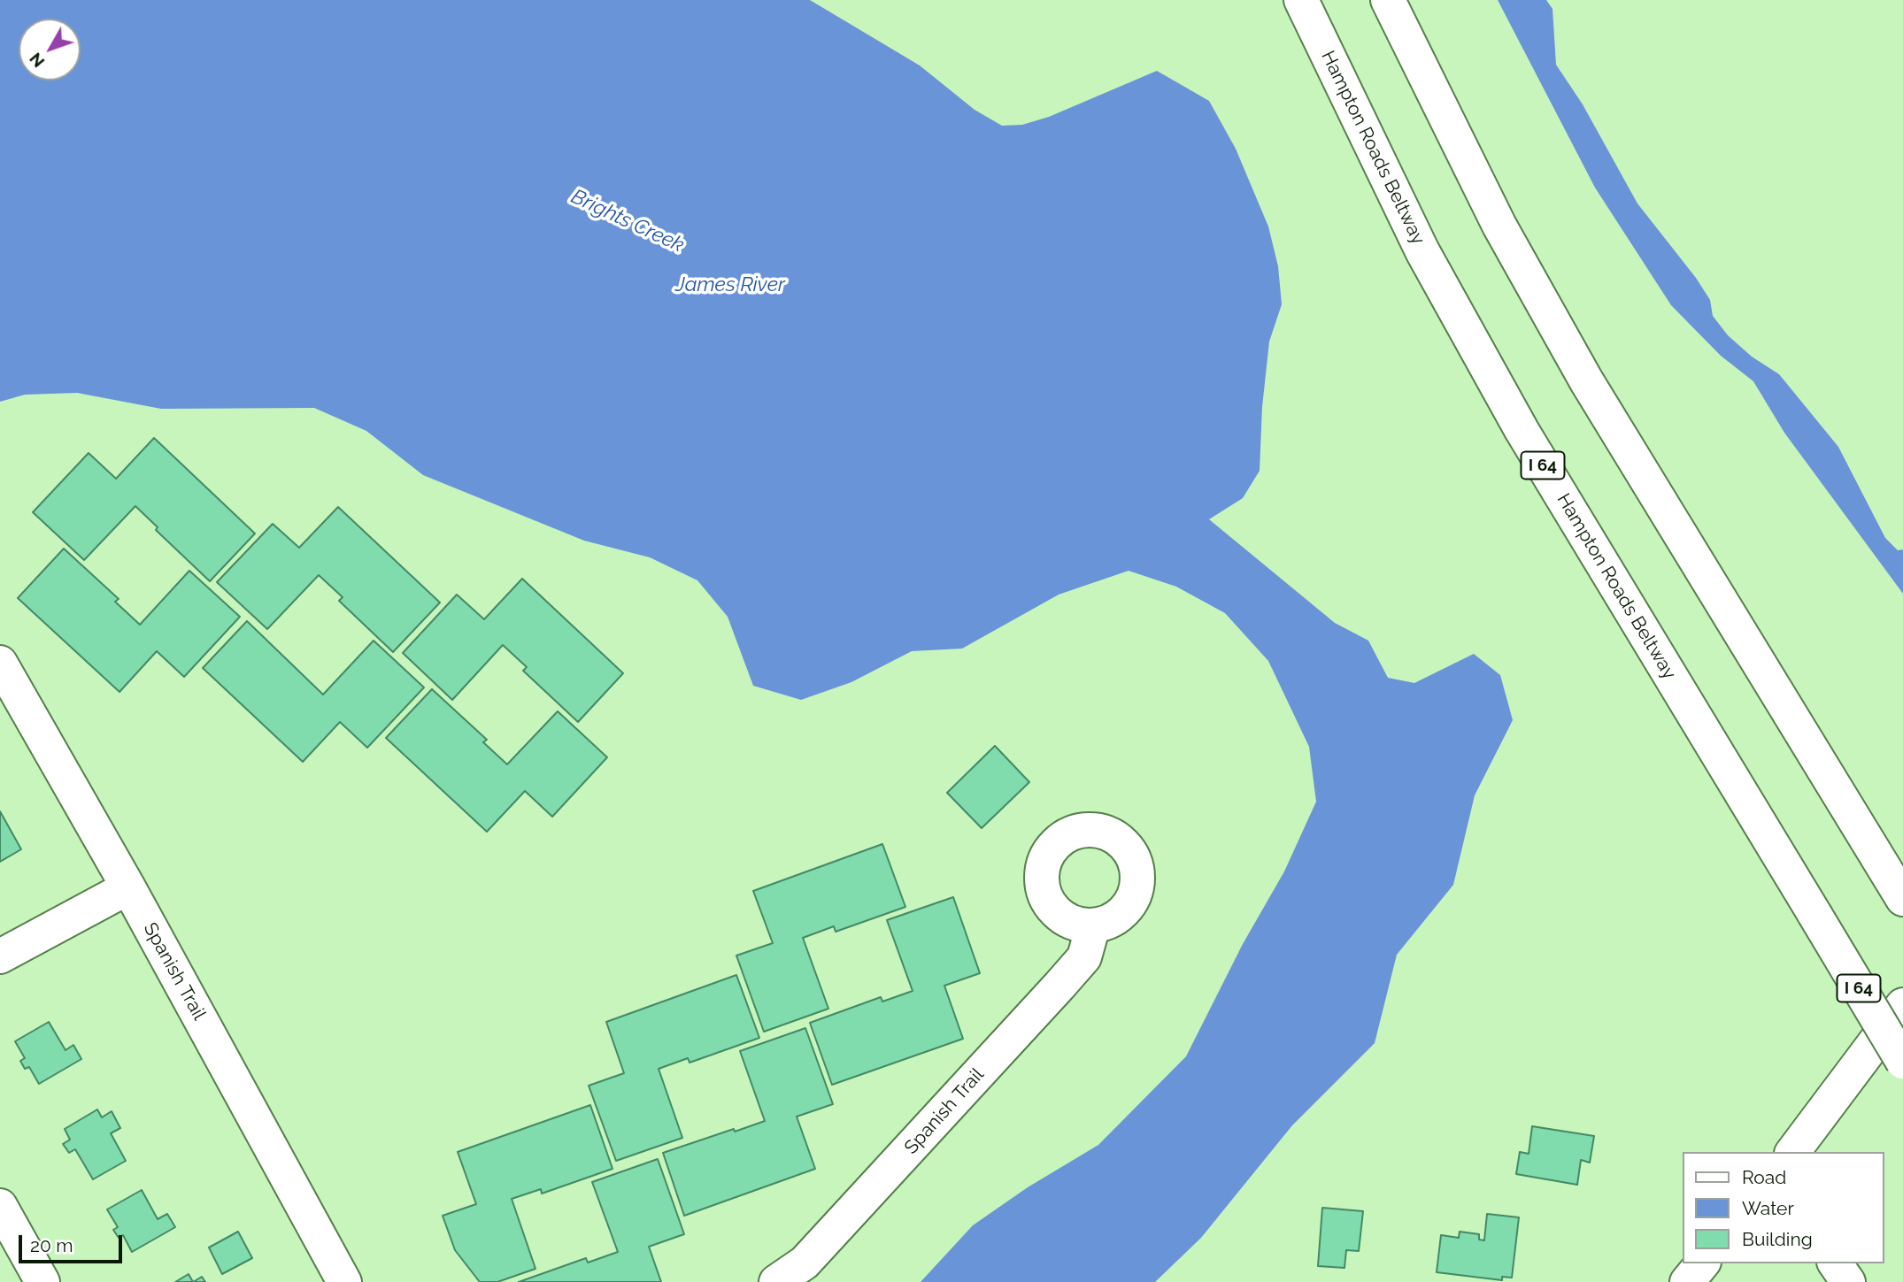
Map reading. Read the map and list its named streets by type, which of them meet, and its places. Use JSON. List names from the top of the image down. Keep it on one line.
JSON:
{"streets":{"main road":["Hampton Roads Beltway","I 64","Spanish Trail"]},"water":["Brights Creek","James River"],"legend":["Road","Water","Building"],"scale_bar":"20 m","north":"bottom left"}
